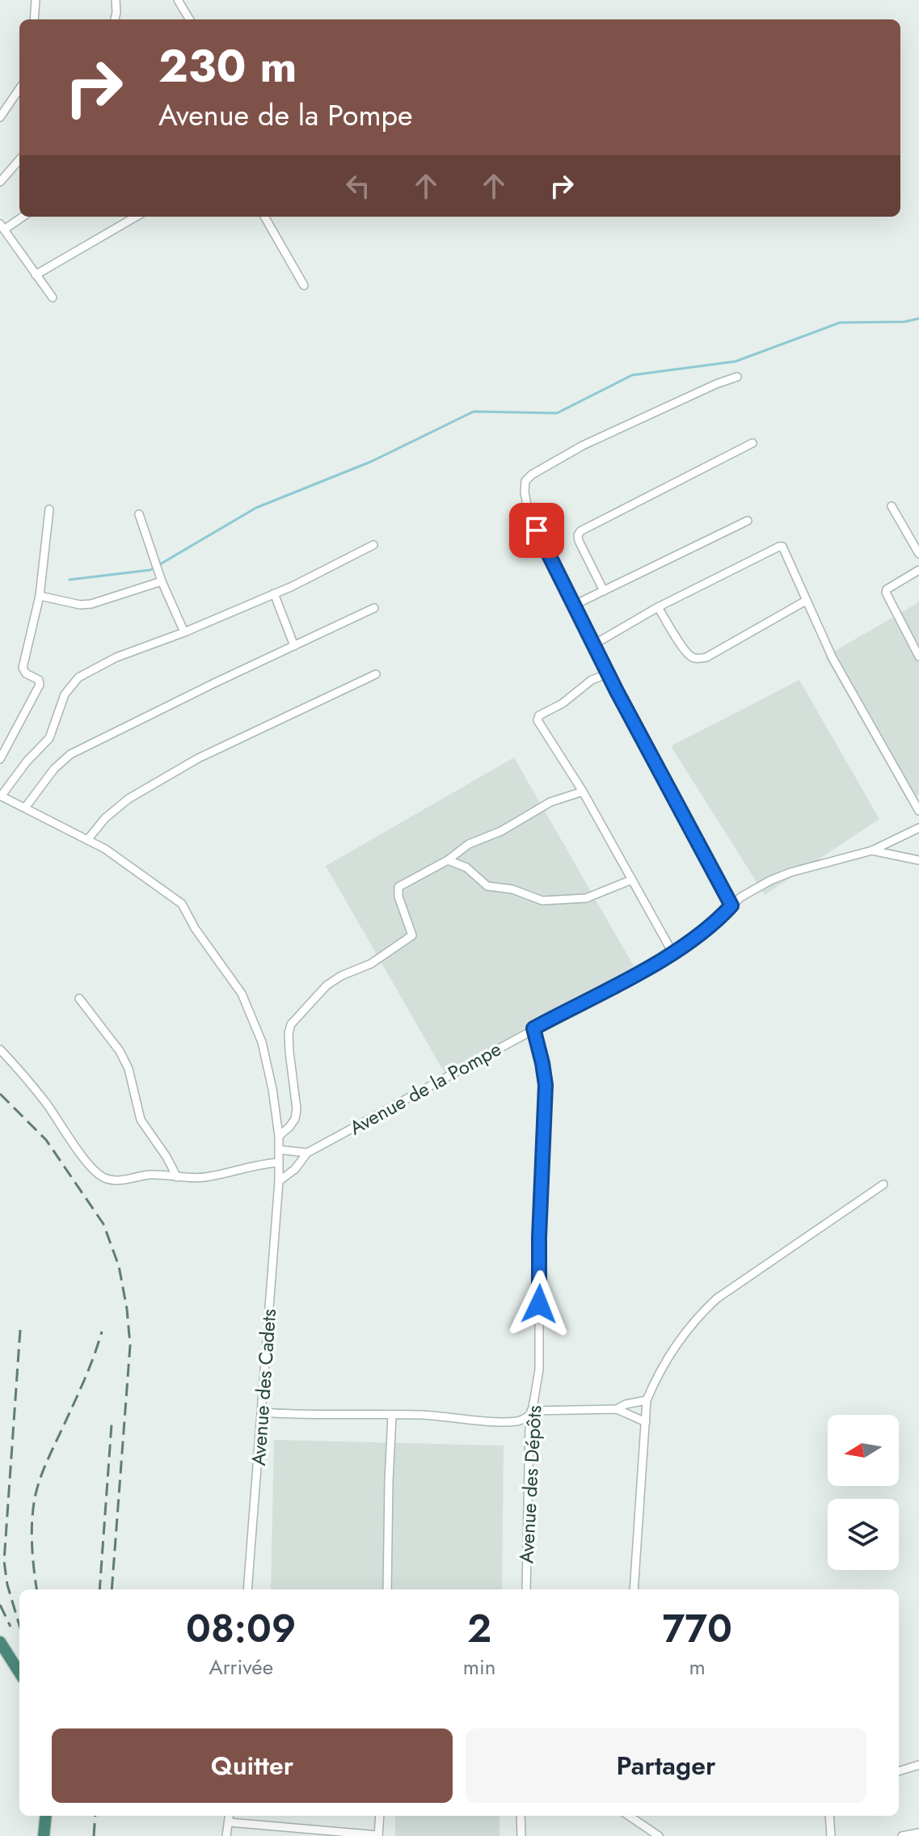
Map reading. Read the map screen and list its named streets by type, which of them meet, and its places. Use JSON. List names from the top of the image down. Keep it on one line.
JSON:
{"streets":{"street":["Avenue de la Pompe","Avenue des Cadets","Avenue des Dépôts"]},"crossings":[["Avenue de la Pompe","Avenue des Cadets"],["Avenue de la Pompe","Avenue des Dépôts"]],"north":"left","page":{"turn":["230 m","Avenue de la Pompe"],"eta":["08:09","Arrivée","2","min","770","m"],"buttons":["Quitter","Partager"]}}
